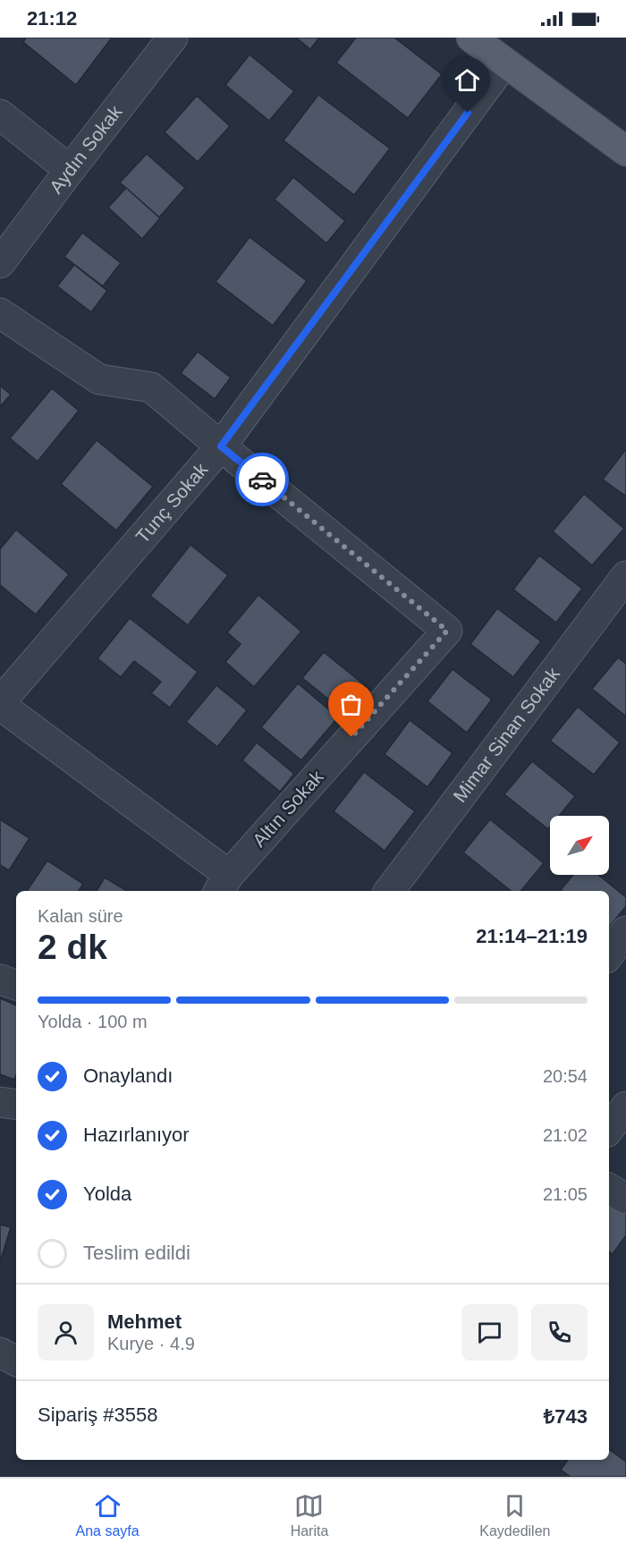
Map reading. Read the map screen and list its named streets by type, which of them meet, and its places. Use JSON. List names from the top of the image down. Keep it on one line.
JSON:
{"streets":{"street":["Aydın Sokak","Tunç Sokak","Mimar Sinan Sokak","Altın Sokak"]},"crossings":[["Tunç Sokak","Altın Sokak"]],"north":"top right","page":{"status":"21:12","heading":["2 dk","Kalan süre","21:14–21:19"],"panel":["Mehmet","Kurye · 4.9","Sipariş #3558","₺743"],"bar":"Yolda · 100 m","list":[["Onaylandı","20:54"],["Hazırlanıyor","21:02"],["Yolda","21:05"],"Teslim edildi"],"tabs":["Ana sayfa","Harita","Kaydedilen"]}}
